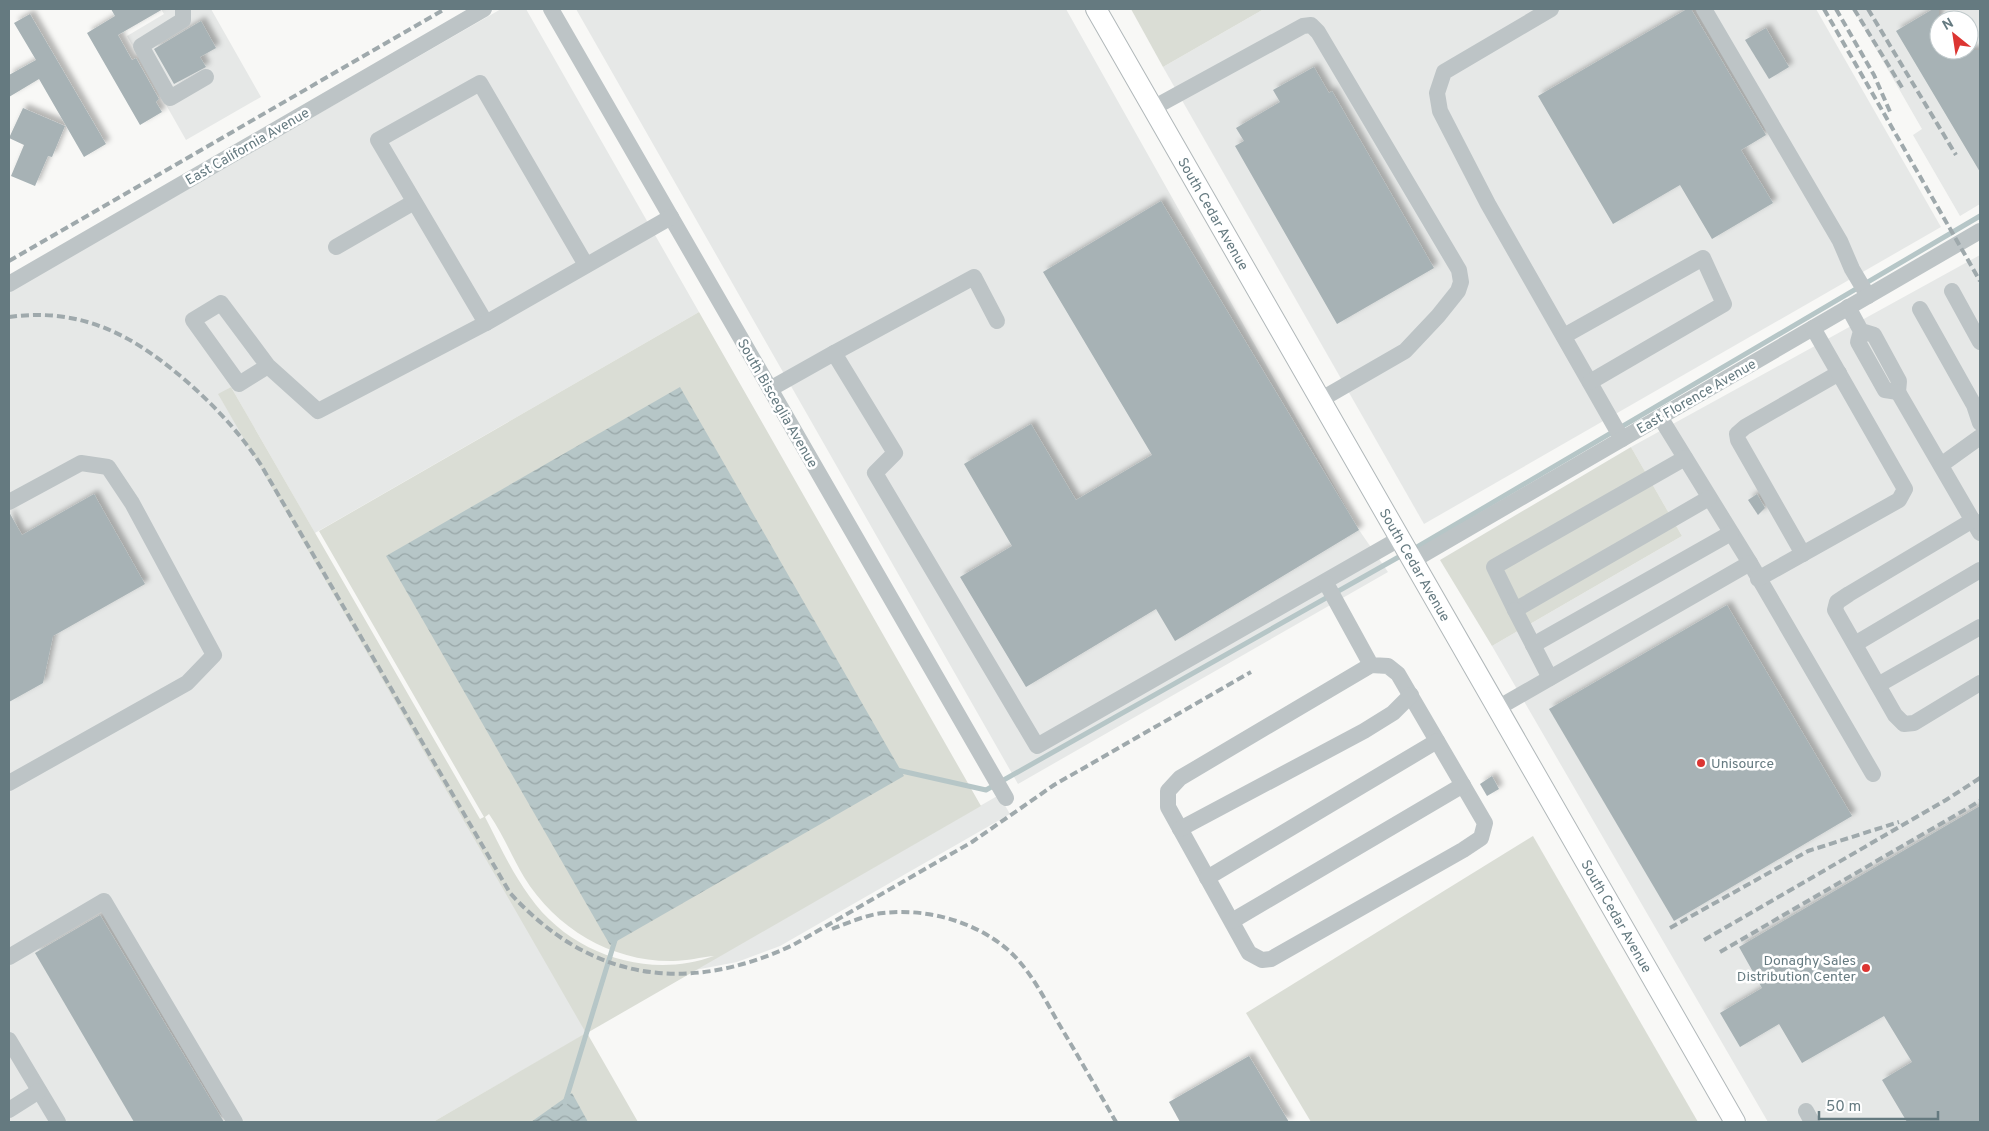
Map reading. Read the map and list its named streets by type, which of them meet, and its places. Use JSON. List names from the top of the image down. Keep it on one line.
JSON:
{"streets":{"main road":["South Cedar Avenue"],"street":["East California Avenue","East Florence Avenue","South Bisceglia Avenue"]},"crossings":[["South Cedar Avenue","East Florence Avenue"]],"places":["Unisource","Donaghy Sales Distribution Center"],"scale_bar":"50 m","north":"top left"}
